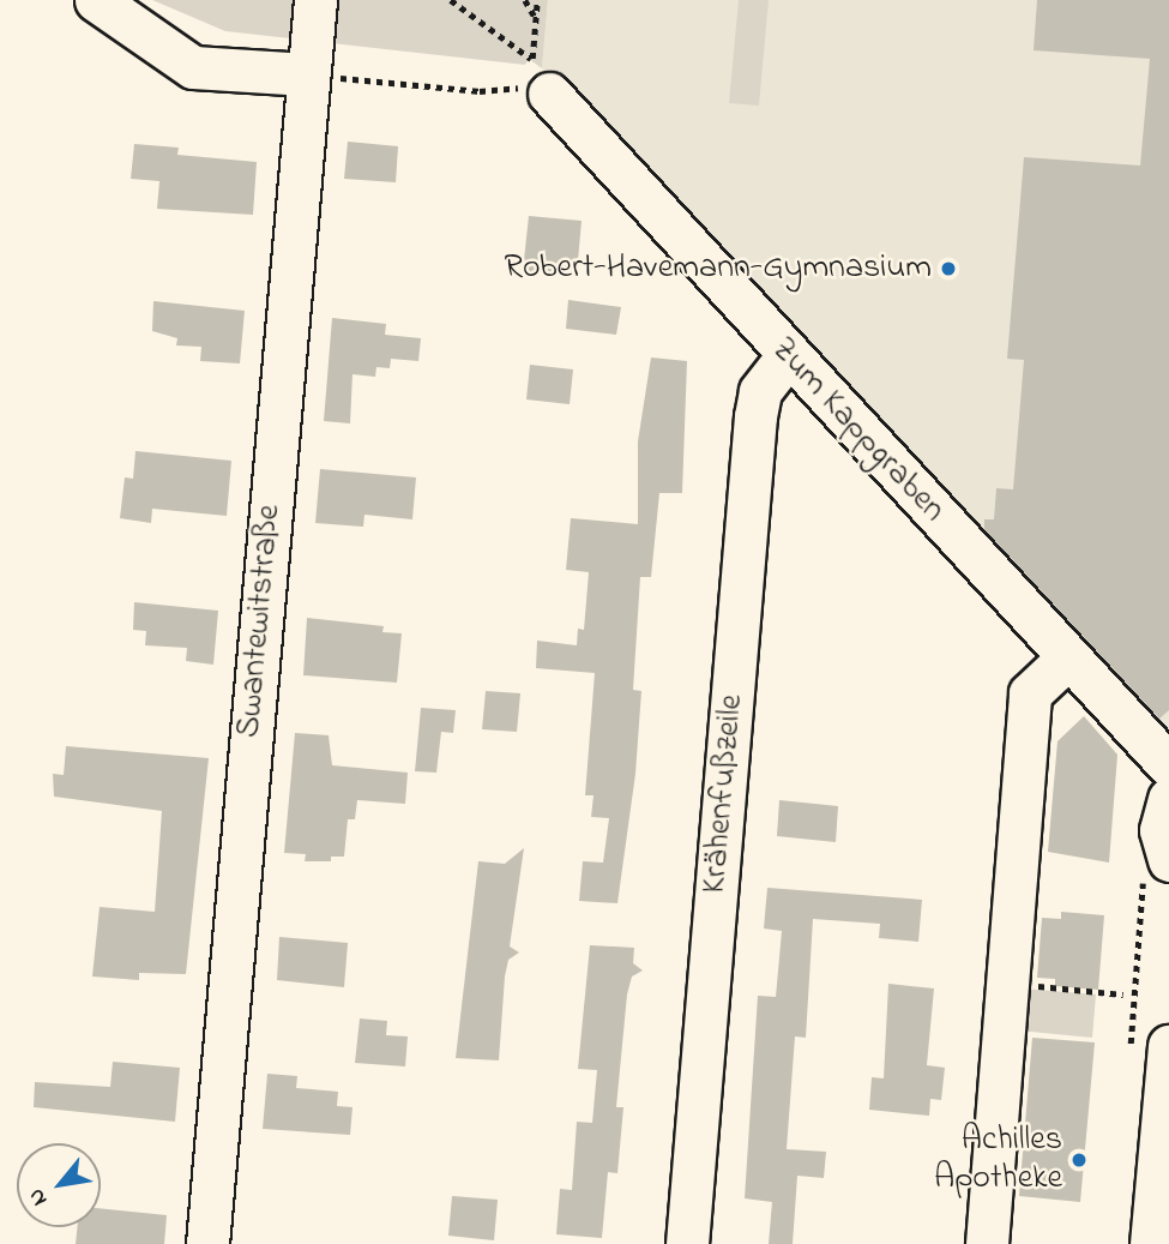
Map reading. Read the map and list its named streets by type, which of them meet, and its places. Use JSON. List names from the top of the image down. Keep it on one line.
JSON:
{"streets":{"street":["Zum Kappgraben","Swantewitstraße","Krähenfußzeile"]},"crossings":[["Zum Kappgraben","Krähenfußzeile"]],"places":["Robert-Havemann-Gymnasium","Achilles Apotheke"],"north":"bottom left"}
